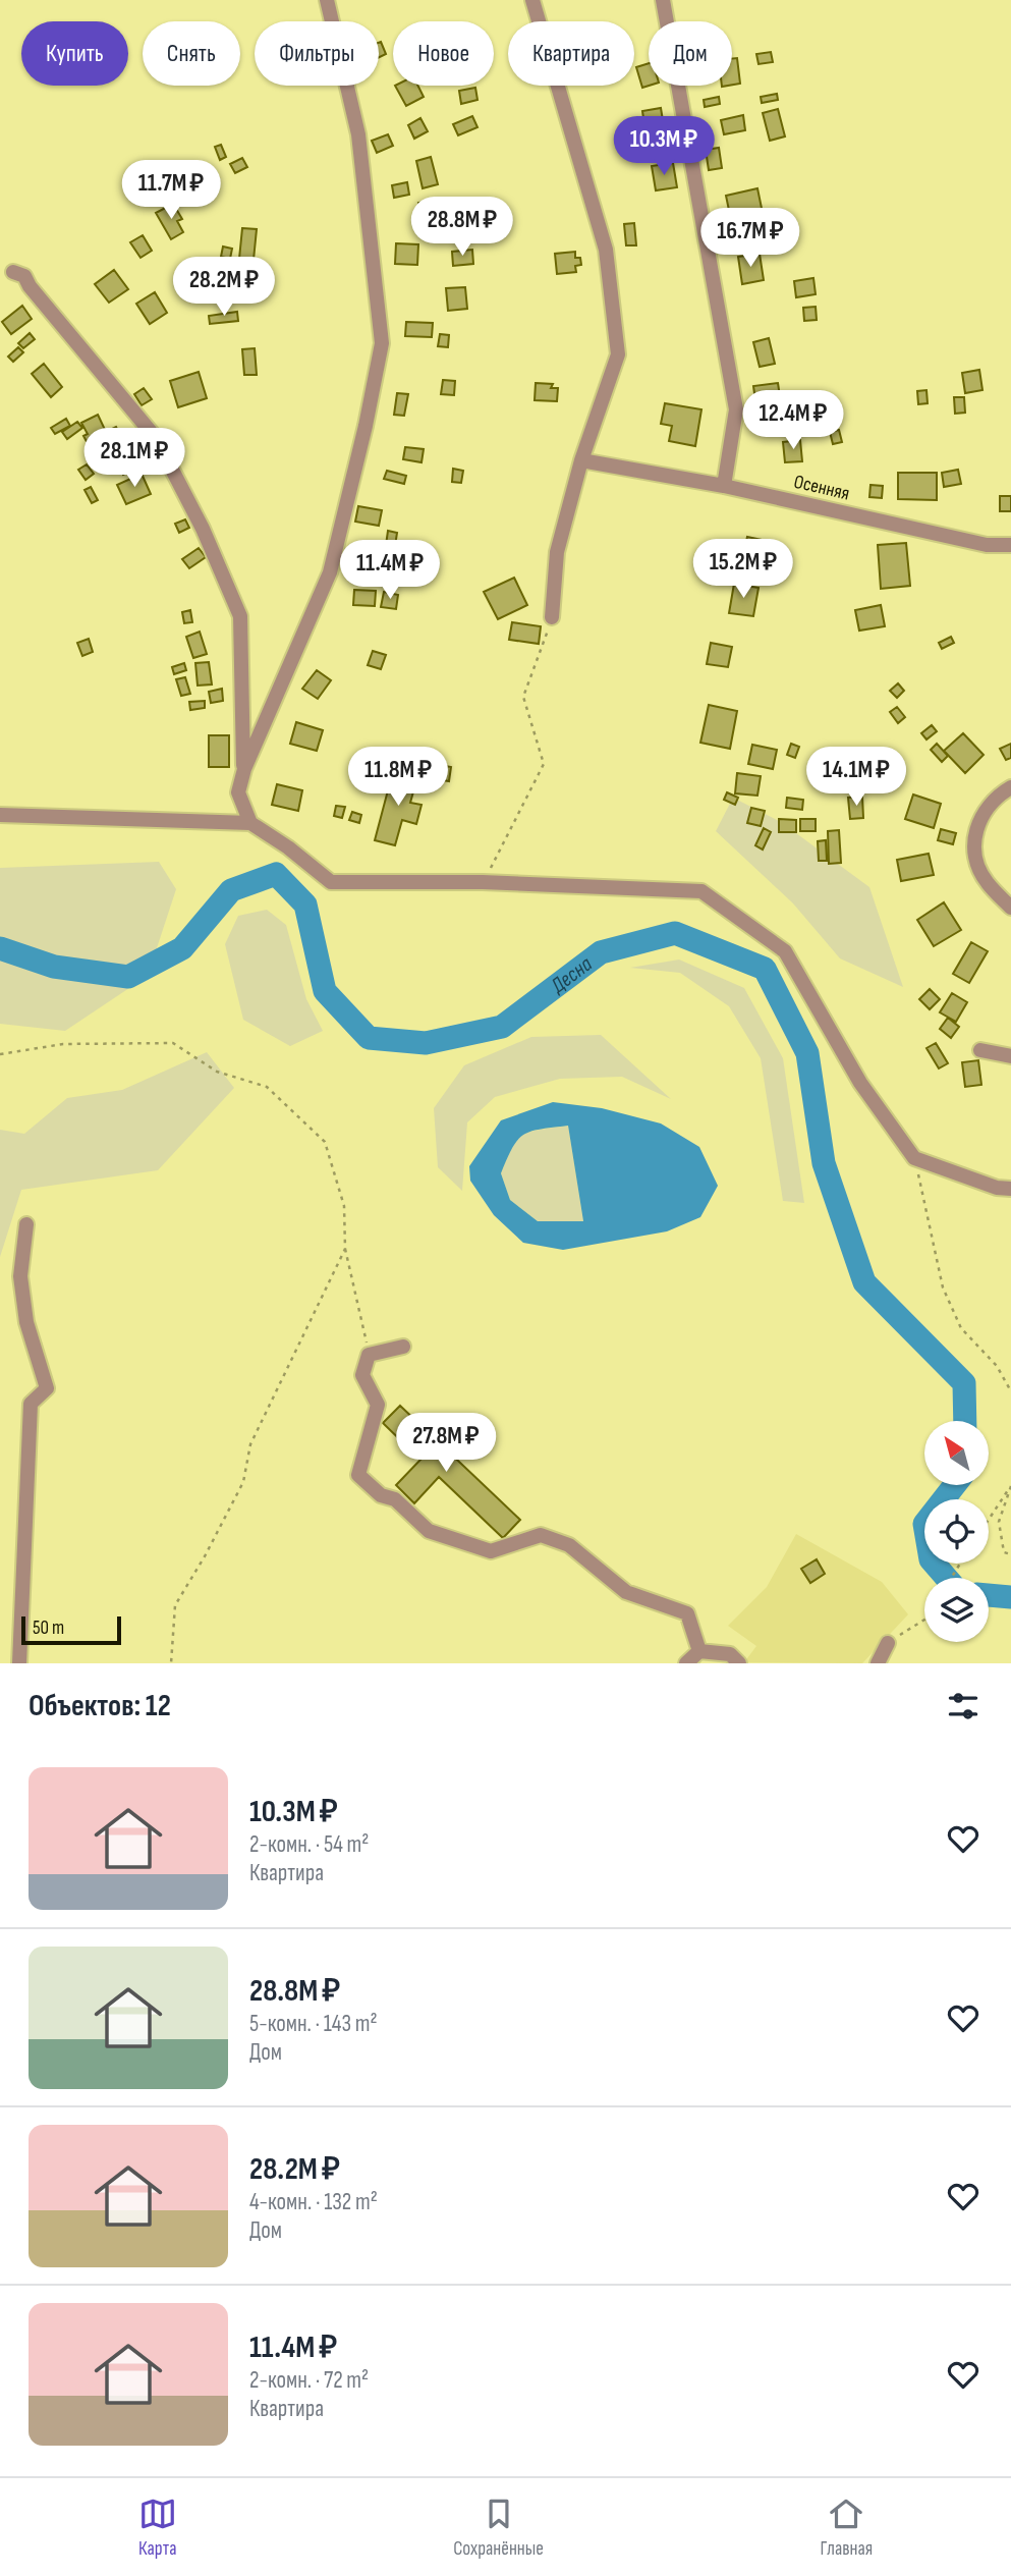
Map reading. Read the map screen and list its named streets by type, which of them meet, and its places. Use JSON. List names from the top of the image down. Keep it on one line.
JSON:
{"streets":{"street":["Осенняя"]},"water":["Десна"],"scale_bar":"50 m","north":"top left","page":{"chip":["Купить","Снять","Фильтры","Новое","Квартира","Дом"],"price":["10.3M ₽","11.7M ₽","28.8M ₽","16.7M ₽","28.2M ₽","12.4M ₽","28.1M ₽","15.2M ₽","11.4M ₽","11.8M ₽","14.1M ₽","27.8M ₽"],"scale":"50 m","heading":"Объектов: 12","list":[{"name":"10.3M ₽","note":"2-комн. · 54 m² · Квартира"},{"name":"28.8M ₽","note":"5-комн. · 143 m² · Дом"},{"name":"28.2M ₽","note":"4-комн. · 132 m² · Дом"},{"name":"11.4M ₽","note":"2-комн. · 72 m² · Квартира"}],"tabs":["Карта","Сохранённые","Главная"]}}
